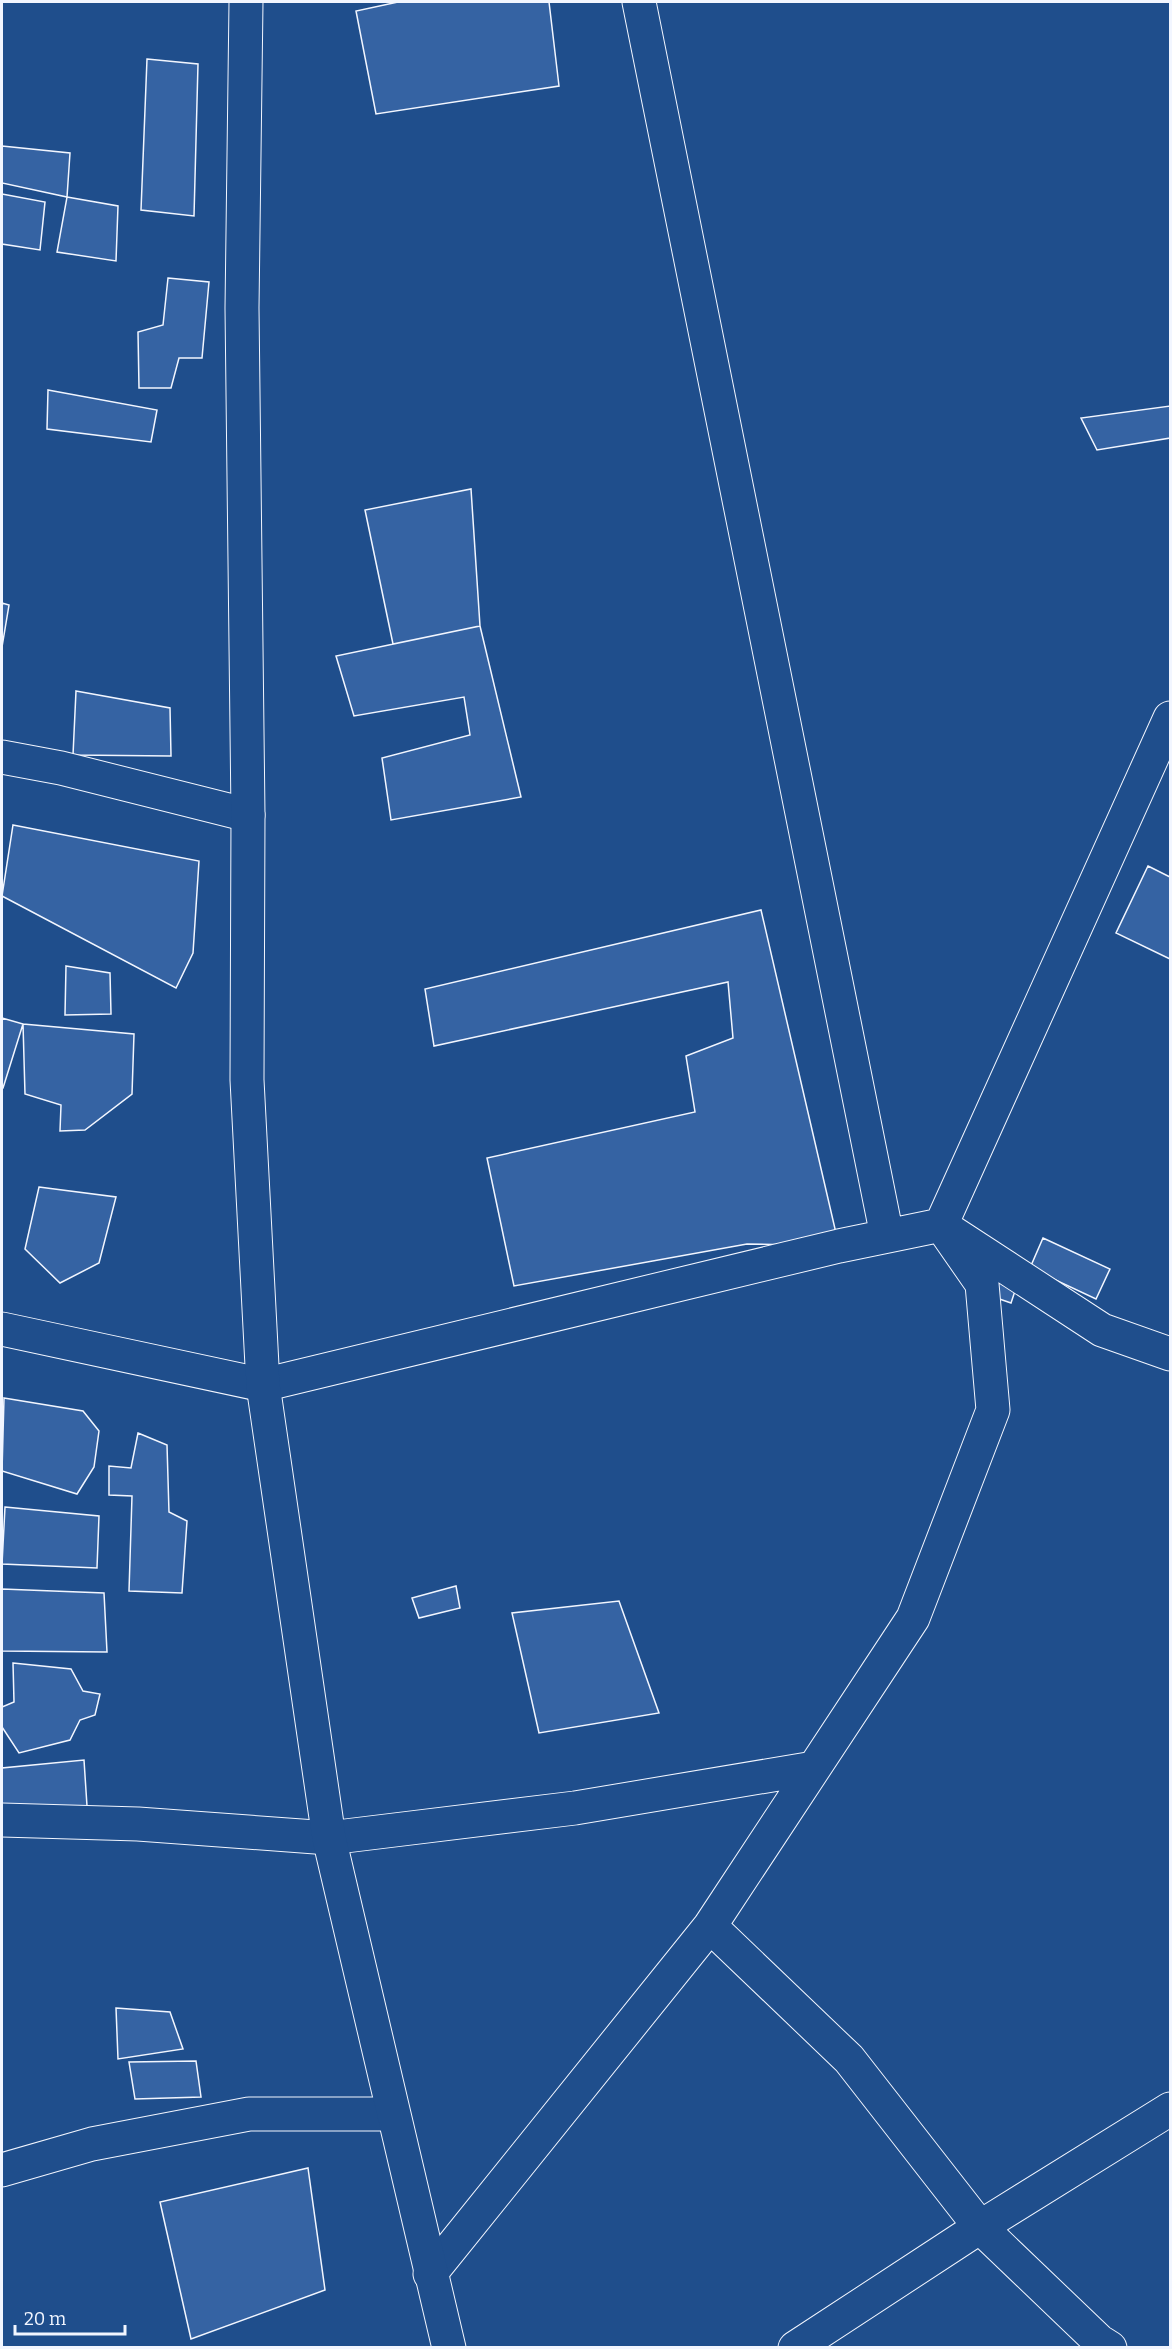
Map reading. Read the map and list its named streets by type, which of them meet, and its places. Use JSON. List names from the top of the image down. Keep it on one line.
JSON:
{"scale_bar":"20 m"}
